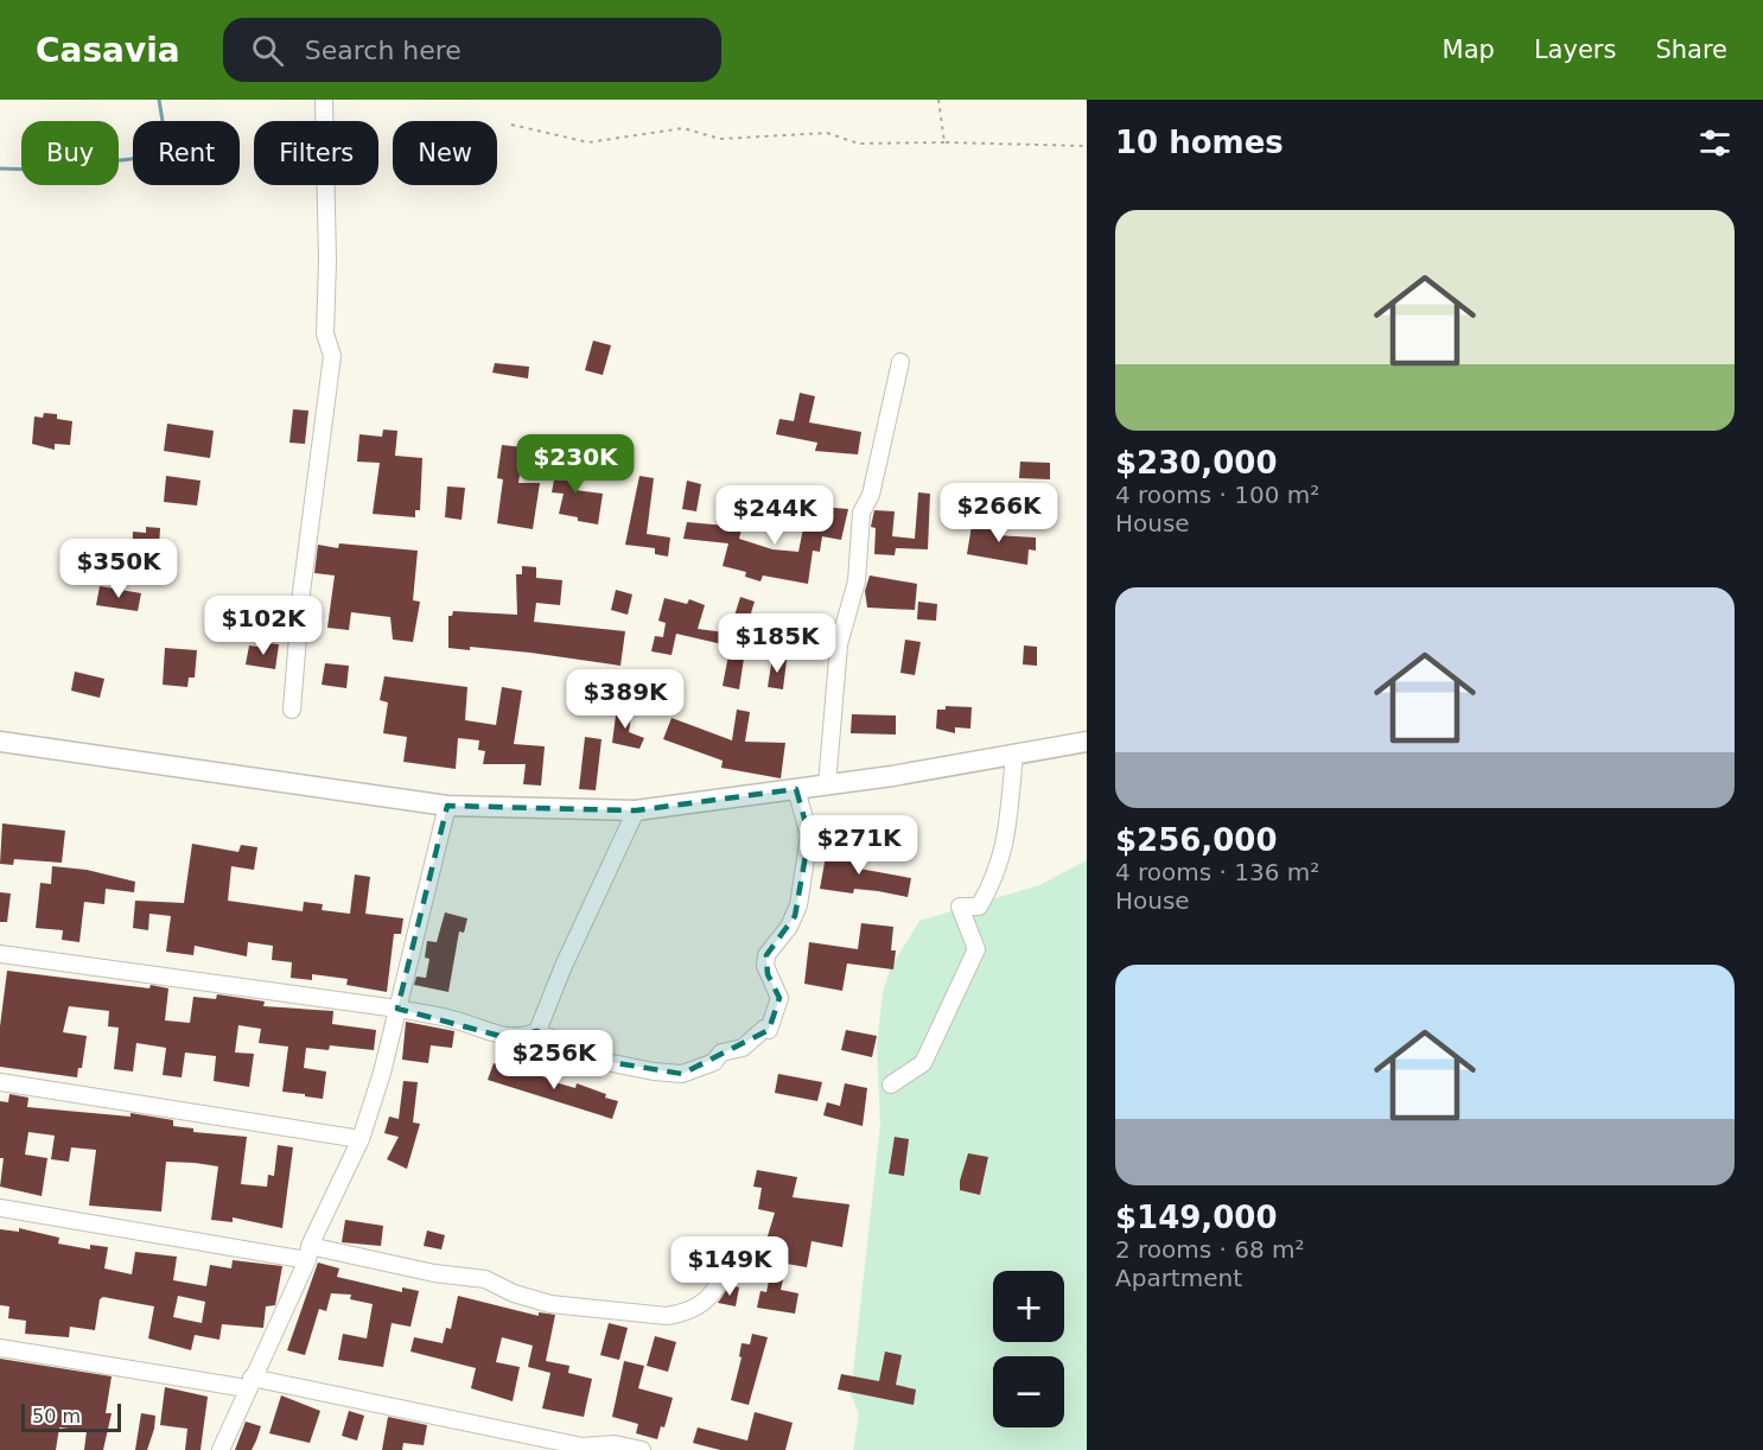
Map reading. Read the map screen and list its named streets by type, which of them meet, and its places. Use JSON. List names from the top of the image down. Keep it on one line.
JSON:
{"scale_bar":"50 m","page":{"header":"Casavia","search":"Search here","nav":["Map","Layers","Share"],"heading":"10 homes","chip":["Buy","Rent","Filters","New"],"list":[{"name":"$230,000","note":"4 rooms · 100 m² · House"},{"name":"$256,000","note":"4 rooms · 136 m² · House"},{"name":"$149,000","note":"2 rooms · 68 m² · Apartment"}],"price":["$230K","$266K","$244K","$350K","$102K","$185K","$389K","$271K","$256K","$149K"],"map_buttons":["+","−"],"scale":"50 m"}}
